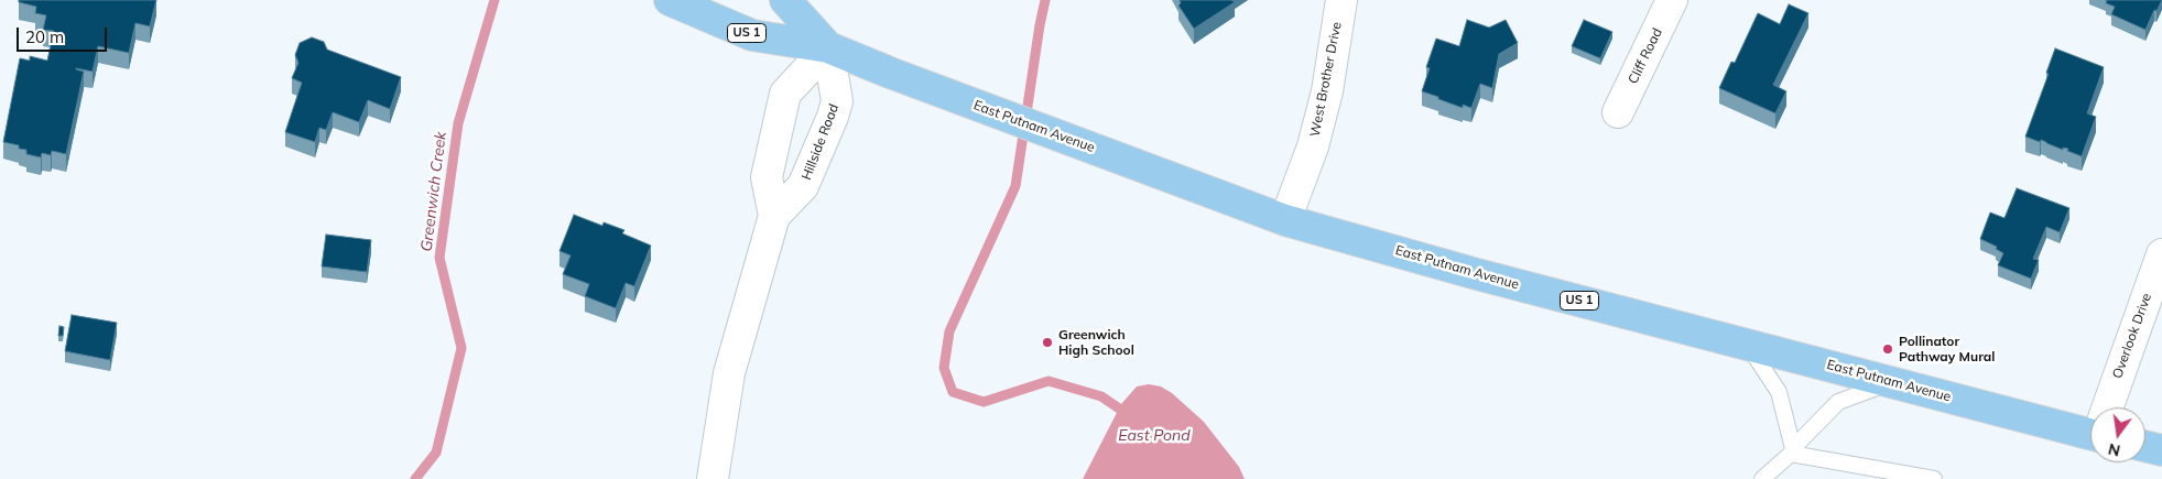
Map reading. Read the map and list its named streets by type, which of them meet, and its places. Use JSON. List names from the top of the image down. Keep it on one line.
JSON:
{"streets":{"main road":["US 1","East Putnam Avenue"],"street":["Cliff Road","West Brother Drive","Hillside Road","Overlook Drive"]},"crossings":[["West Brother Drive","East Putnam Avenue"],["East Putnam Avenue","Hillside Road"]],"water":["Greenwich Creek","East Pond"],"places":["Greenwich High School","Pollinator Pathway Mural"],"scale_bar":"20 m","north":"bottom"}
